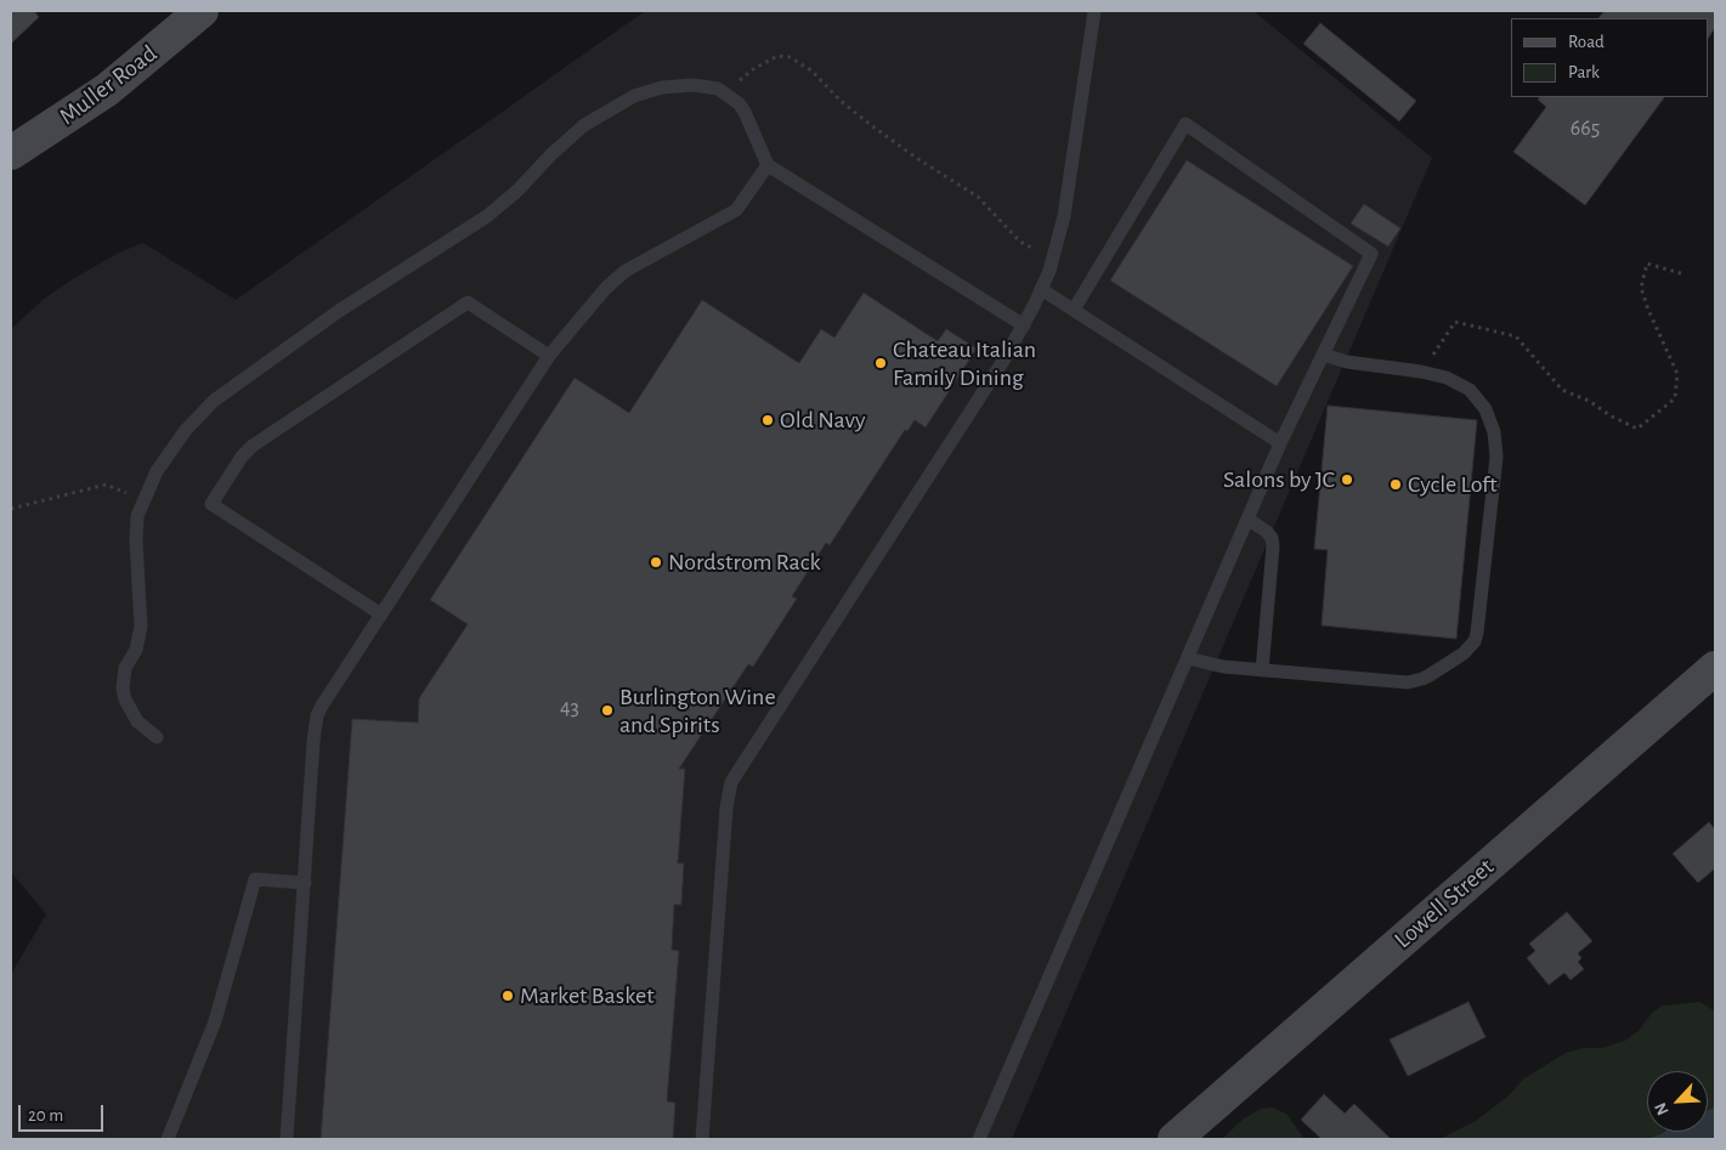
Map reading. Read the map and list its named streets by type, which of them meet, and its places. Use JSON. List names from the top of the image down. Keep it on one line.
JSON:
{"streets":{"main road":["Muller Road","Lowell Street"]},"places":["Chateau Italian Family Dining","Old Navy","Salons by JC","Cycle Loft","Nordstrom Rack","Burlington Wine and Spirits","Market Basket"],"house_numbers":["665","43"],"legend":["Road","Park"],"scale_bar":"20 m","north":"bottom left"}
